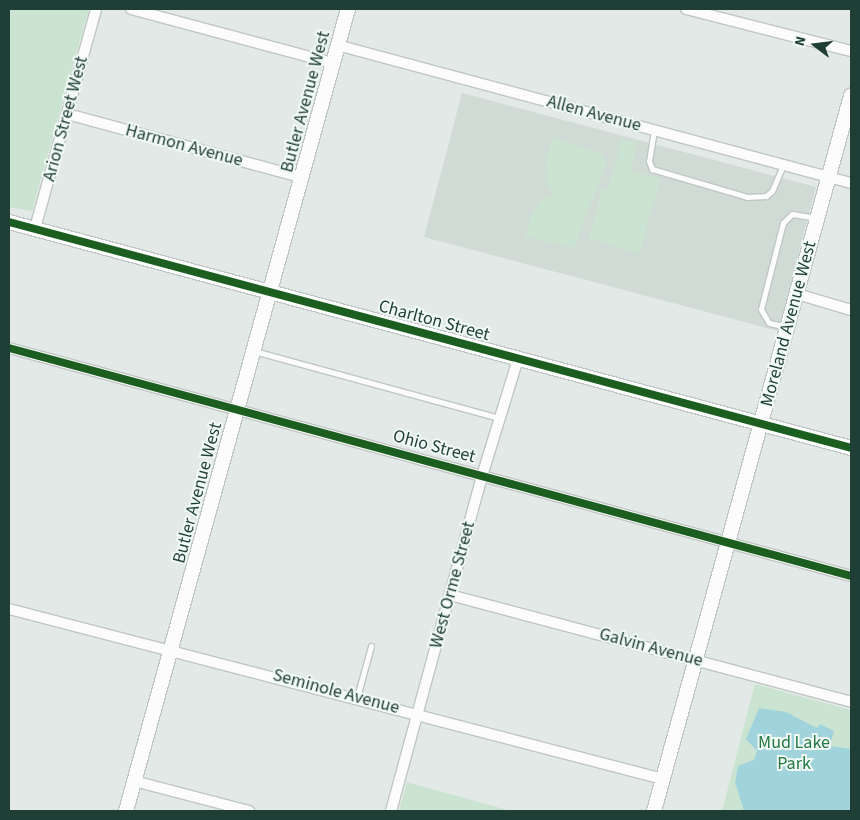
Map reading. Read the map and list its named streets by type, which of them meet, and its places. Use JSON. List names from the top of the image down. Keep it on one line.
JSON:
{"streets":{"street":["Butler Avenue West","Allen Avenue","Arion Street West","Harmon Avenue","Charlton Street","Moreland Avenue West","Ohio Street","West Orme Street","Galvin Avenue","Seminole Avenue"]},"crossings":[["Butler Avenue West","Allen Avenue"],["Butler Avenue West","Harmon Avenue"],["Butler Avenue West","Charlton Street"],["Butler Avenue West","Ohio Street"],["Butler Avenue West","Seminole Avenue"],["Allen Avenue","Moreland Avenue West"],["Arion Street West","Harmon Avenue"],["Arion Street West","Charlton Street"],["Charlton Street","Moreland Avenue West"],["Charlton Street","West Orme Street"],["Moreland Avenue West","Ohio Street"],["Moreland Avenue West","Galvin Avenue"],["Moreland Avenue West","Seminole Avenue"],["Ohio Street","West Orme Street"],["West Orme Street","Galvin Avenue"],["West Orme Street","Seminole Avenue"]],"parks":["Mud Lake Park"],"north":"left"}
